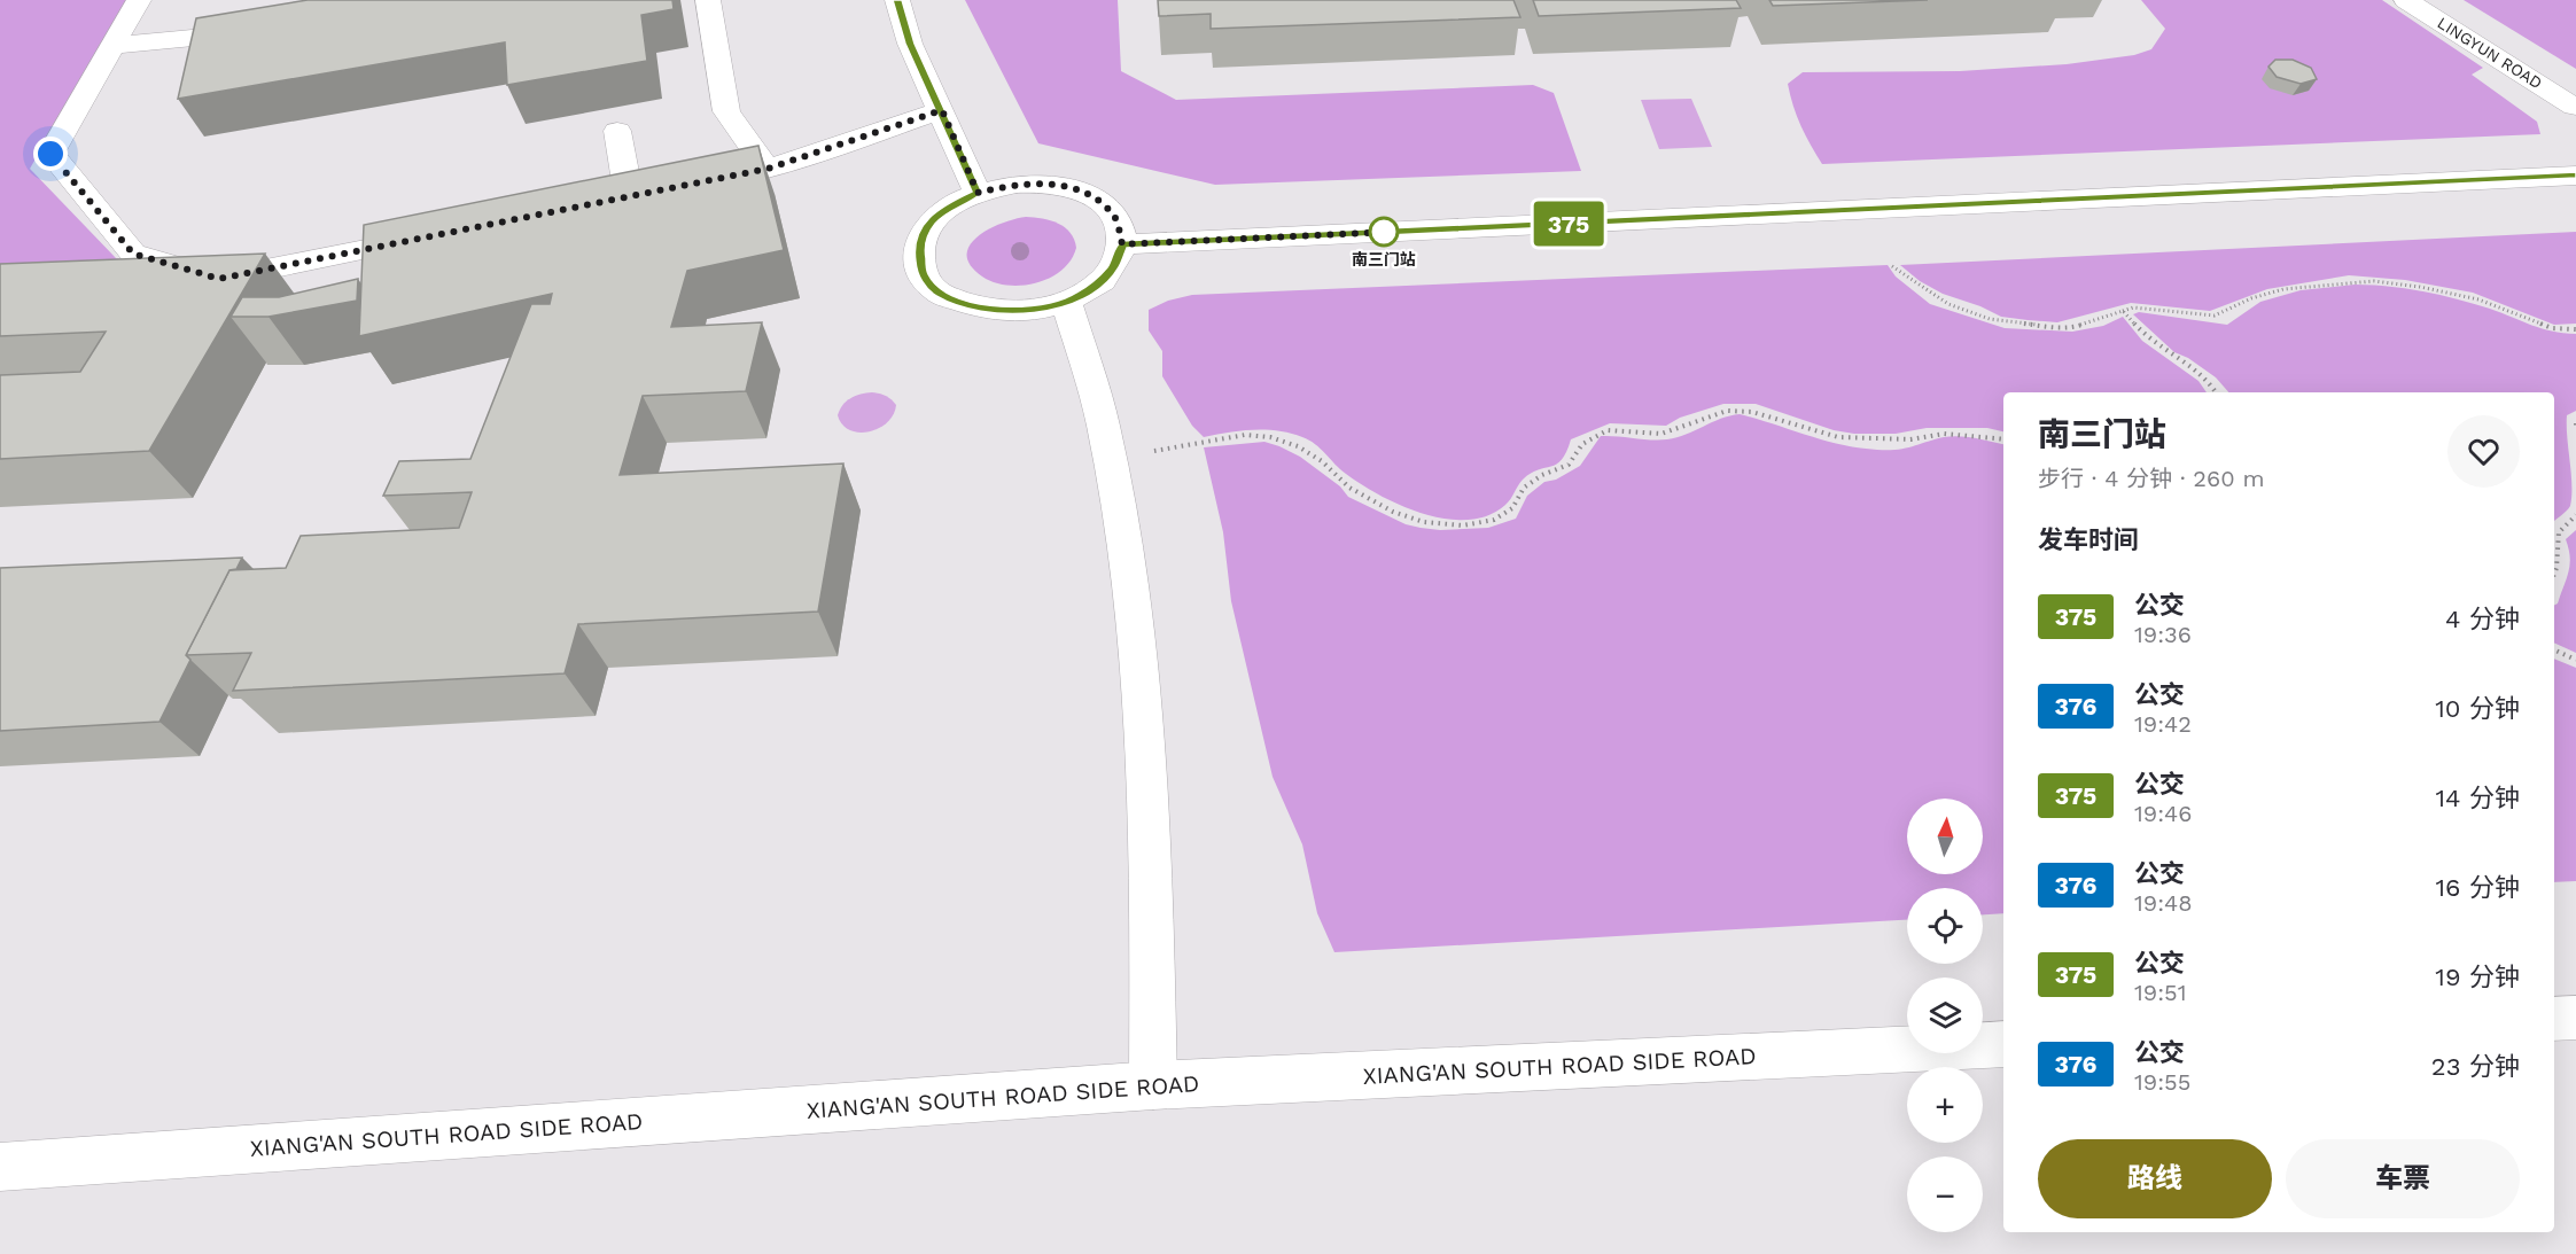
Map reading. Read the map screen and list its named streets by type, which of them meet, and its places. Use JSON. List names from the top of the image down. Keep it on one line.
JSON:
{"streets":{"street":["LINGYUN ROAD","XIANG'AN SOUTH ROAD SIDE ROAD"]},"places":["南三门站"],"lines":["bus line 375"],"north":"top","page":{"on_map":"375","heading":[["南三门站","步行 · 4 分钟 · 260 m"],"发车时间"],"list":[{"mark":"375","name":"公交","note":"19:36","value":"4 分钟"},{"mark":"376","name":"公交","note":"19:42","value":"10 分钟"},{"mark":"375","name":"公交","note":"19:46","value":"14 分钟"},{"mark":"376","name":"公交","note":"19:48","value":"16 分钟"},{"mark":"375","name":"公交","note":"19:51","value":"19 分钟"},{"mark":"376","name":"公交","note":"19:55","value":"23 分钟"}],"map_buttons":["+","−"],"buttons":["路线","车票"]}}
